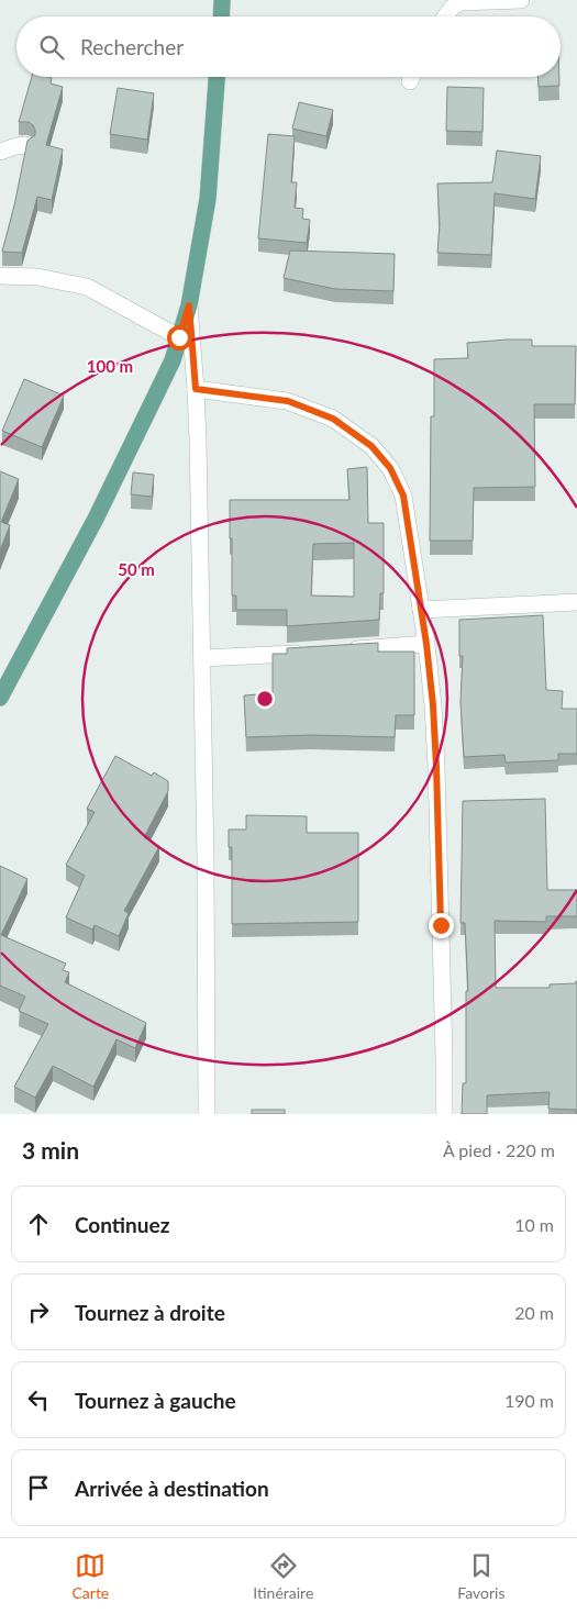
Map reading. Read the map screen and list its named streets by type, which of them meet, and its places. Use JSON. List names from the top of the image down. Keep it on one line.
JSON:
{"page":{"search":"Rechercher","heading":["3 min","À pied · 220 m"],"list":[["Continuez","10 m"],["Tournez à droite","20 m"],["Tournez à gauche","190 m"],"Arrivée à destination"],"nav":["Carte","Itinéraire","Favoris"]},"rings":["100 m","50 m"]}
